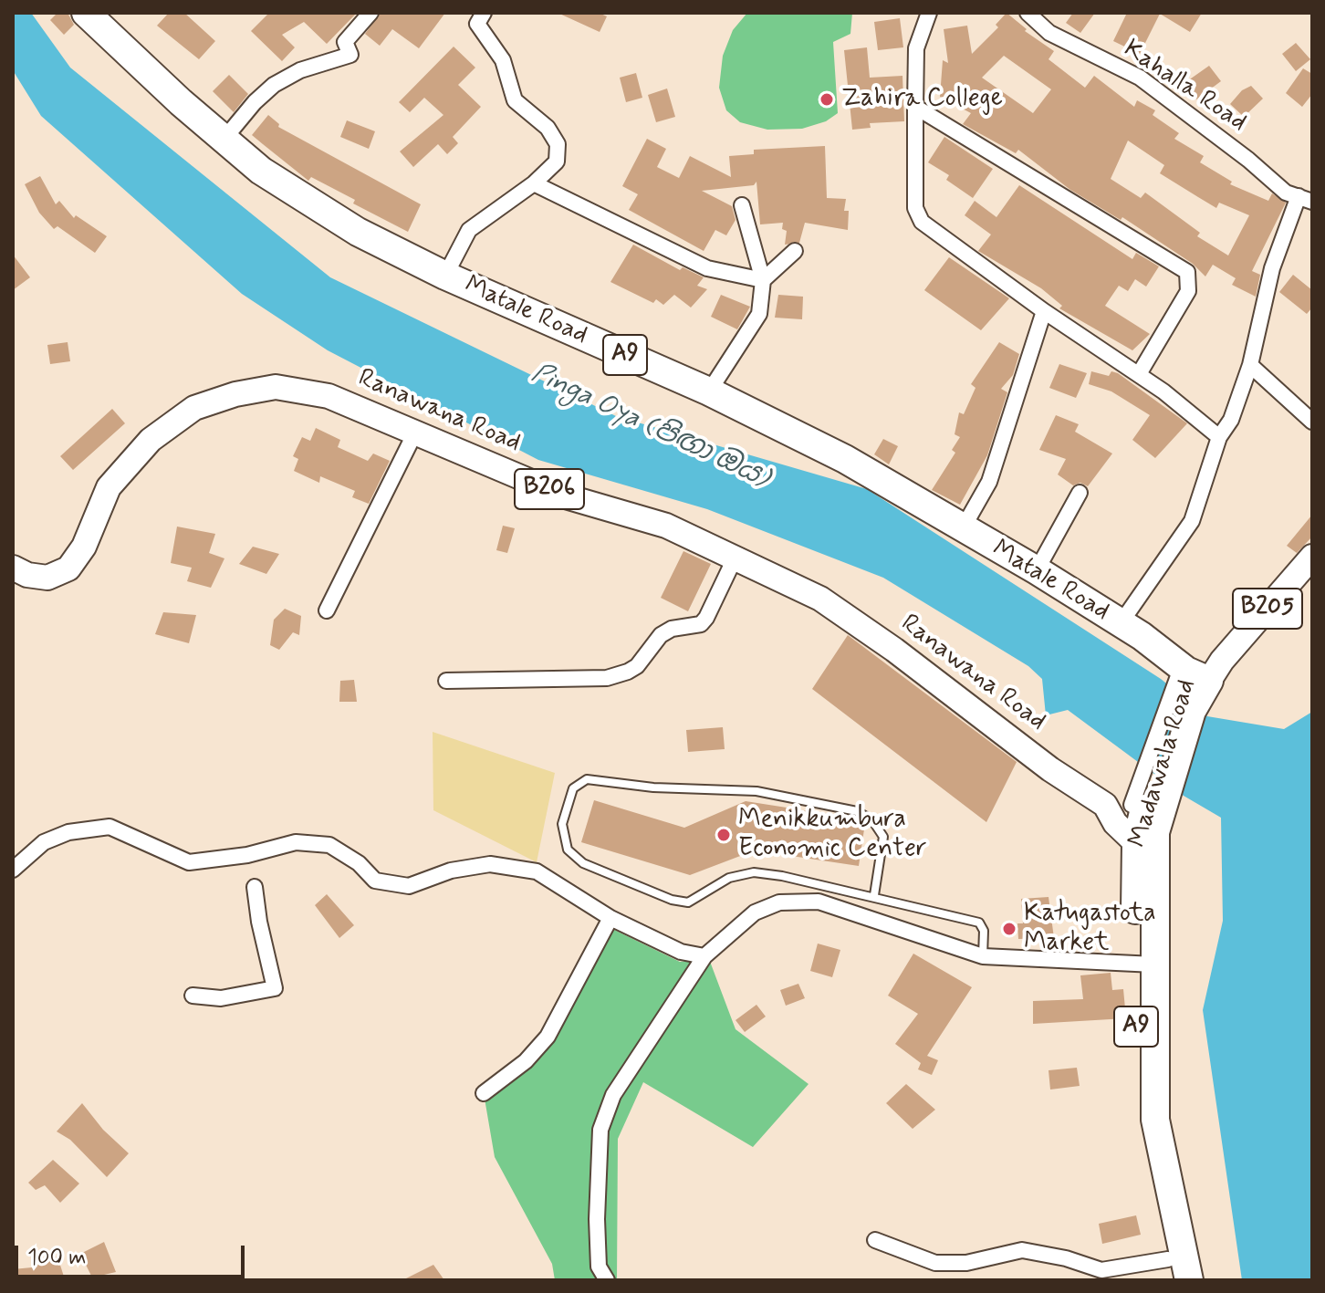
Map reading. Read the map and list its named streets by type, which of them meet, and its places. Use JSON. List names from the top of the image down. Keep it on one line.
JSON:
{"streets":{"highway":["Matale Road","A9","Madawala Road"],"main road":["Ranawana Road","B206","B205"],"street":["Kahalla Road"]},"crossings":[["Matale Road","Madawala Road"],["Ranawana Road","B206"],["B206","Madawala Road"]],"water":["Pinga Oya (පිඟා ඔය)"],"places":["Zahira College","Menikkumbura Economic Center","Katugastota Market"],"scale_bar":"100 m"}
